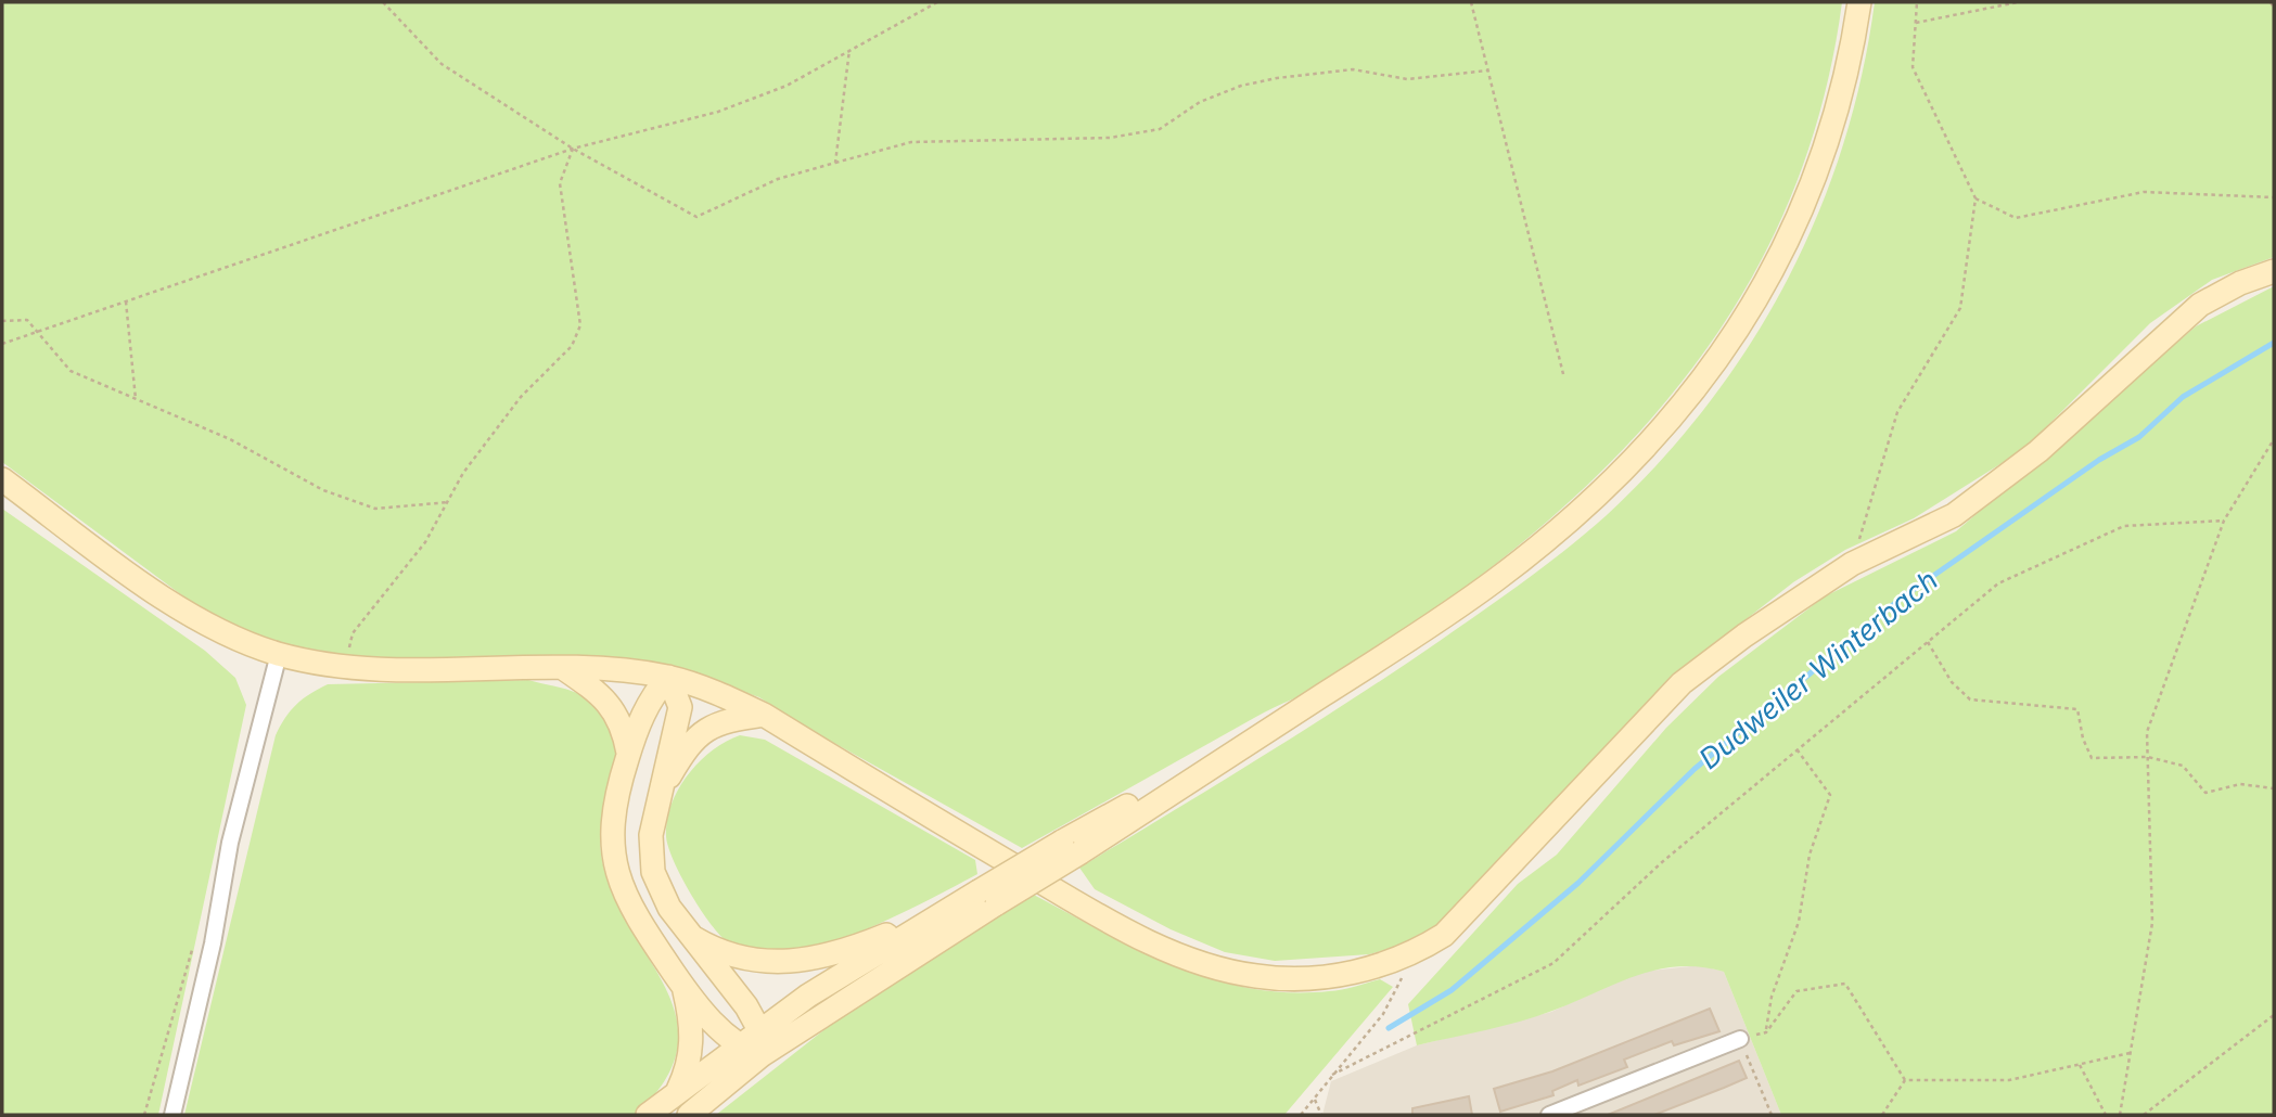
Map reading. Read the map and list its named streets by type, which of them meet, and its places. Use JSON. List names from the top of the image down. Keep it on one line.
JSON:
{"water":["Dudweiler Winterbach"]}
